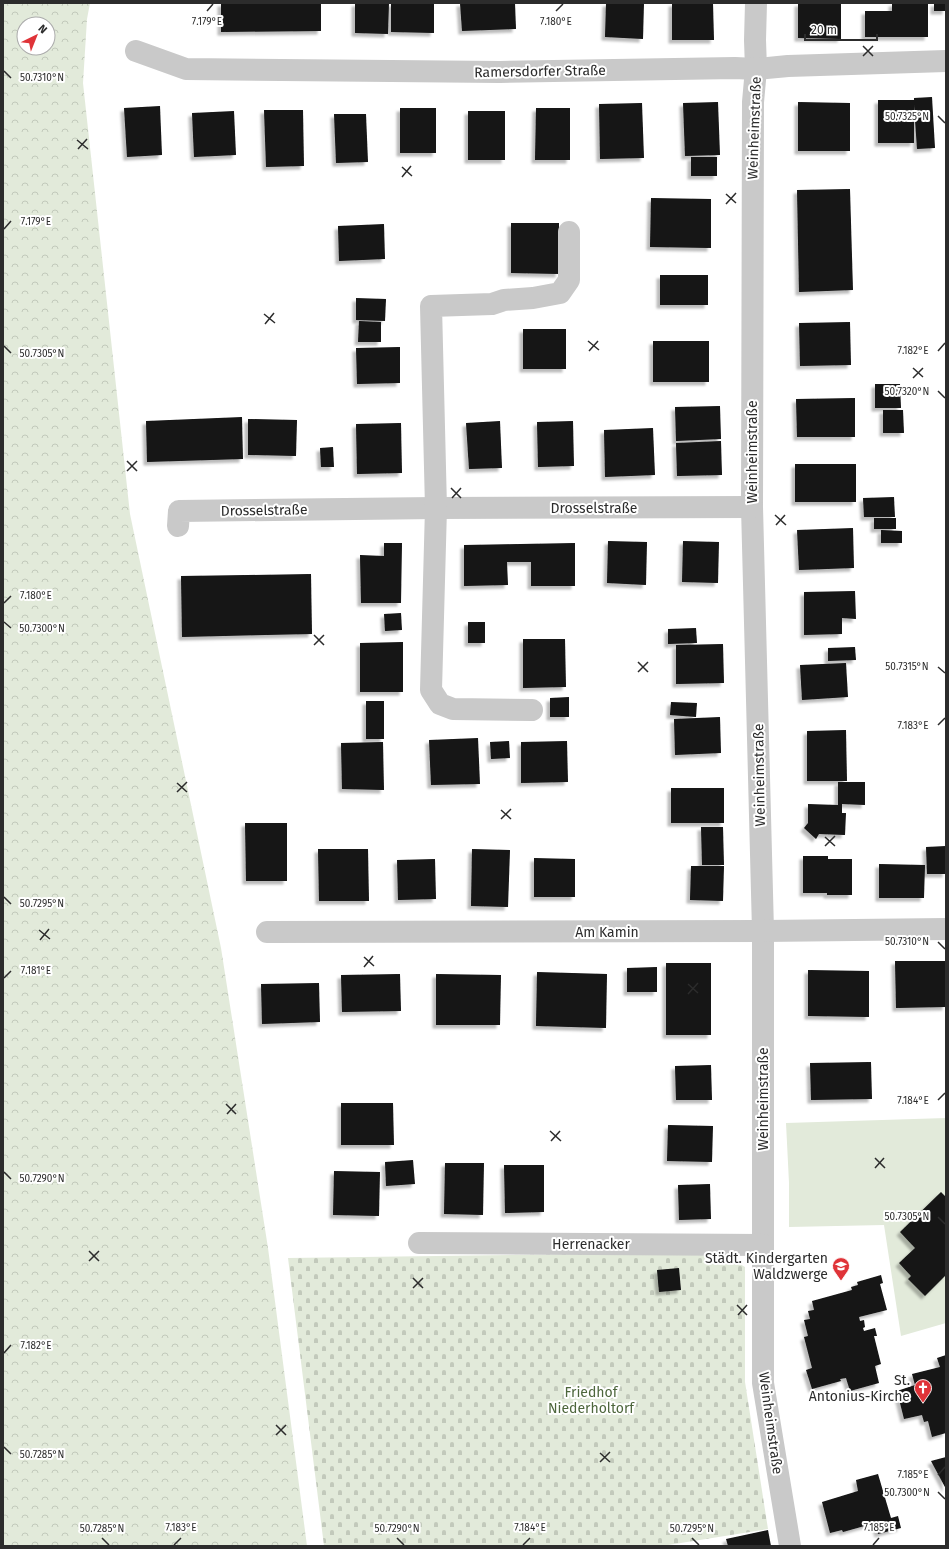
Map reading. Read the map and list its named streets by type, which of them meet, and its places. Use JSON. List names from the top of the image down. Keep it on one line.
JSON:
{"streets":{"street":["Ramersdorfer Straße","Weinheimstraße","Drosselstraße","Am Kamin","Herrenacker"]},"crossings":[["Ramersdorfer Straße","Weinheimstraße"],["Weinheimstraße","Drosselstraße"],["Weinheimstraße","Am Kamin"],["Weinheimstraße","Herrenacker"]],"parks":["Friedhof Niederholtorf"],"places":{"school or university":["Städt. Kindergarten Waldzwerge"],"church":["St. Antonius-Kirche"]},"scale_bar":"20 m","north":"top right","coordinates":["7.179°E","7.180°E","50.7310°N","50.7325°N","7.182°E","50.7305°N","50.7320°N","50.7300°N","50.7315°N","7.183°E","50.7295°N","7.181°E","7.184°E","50.7290°N","50.7285°N","7.185°E"]}
